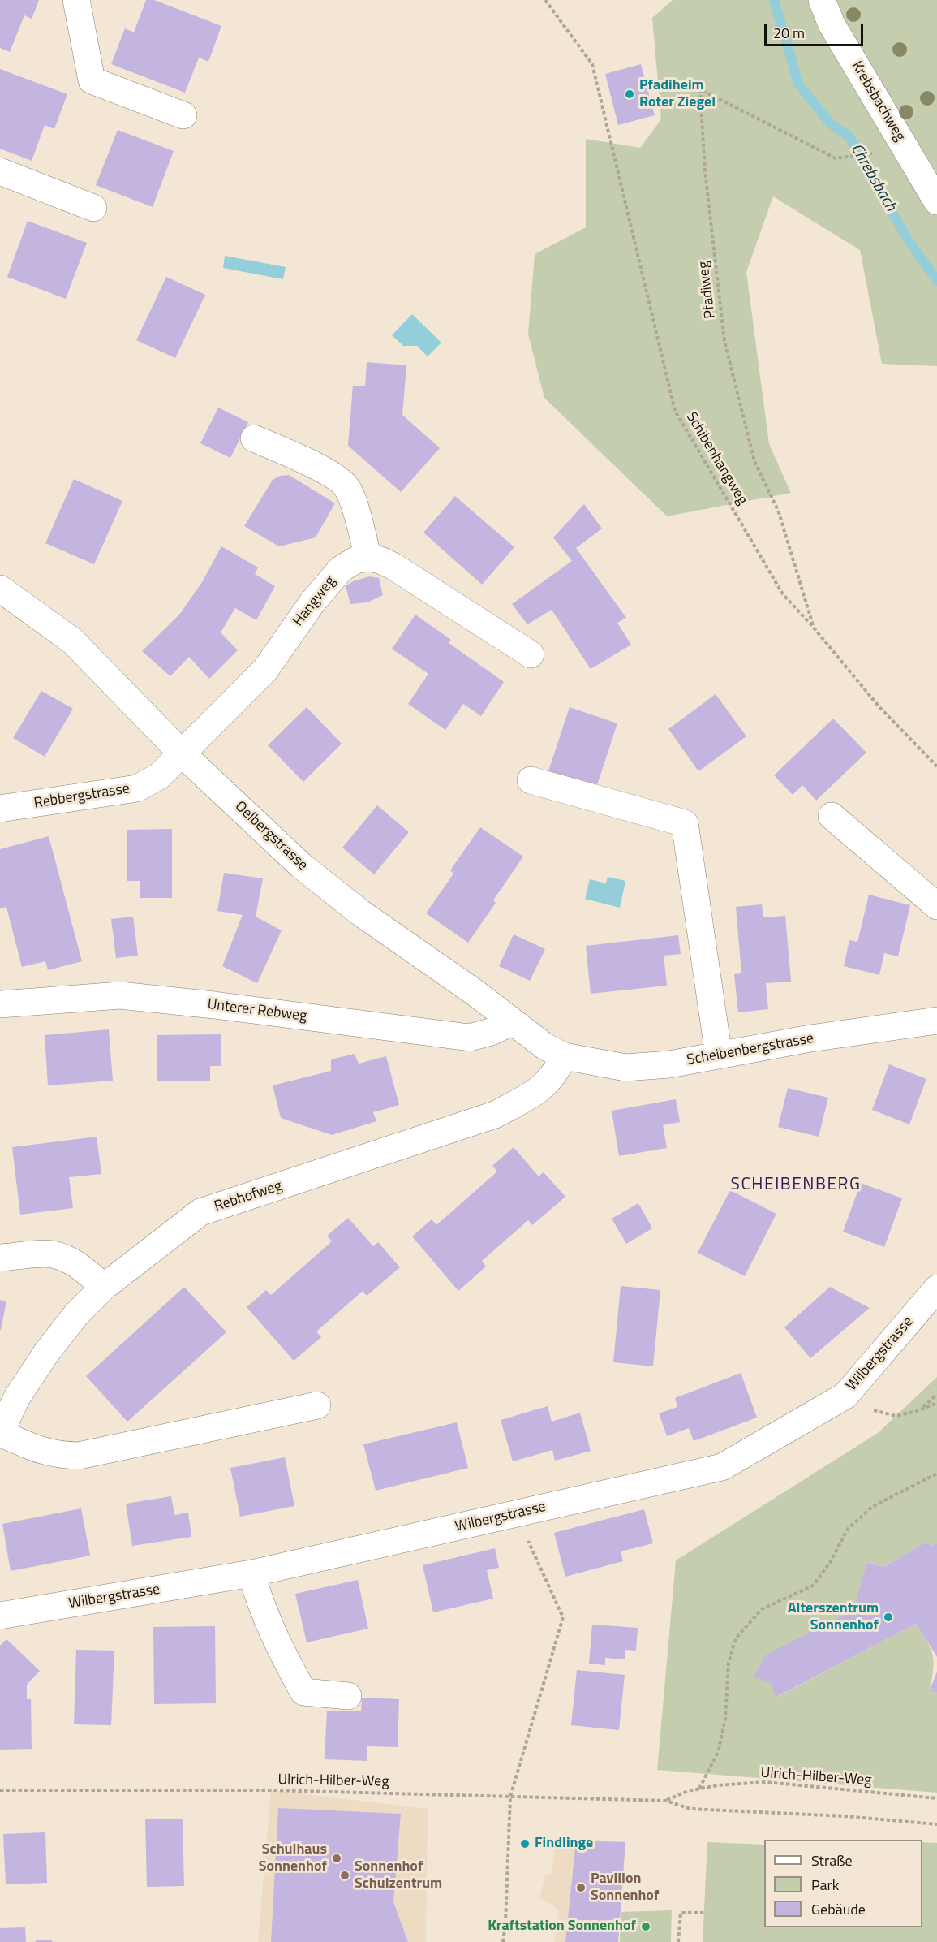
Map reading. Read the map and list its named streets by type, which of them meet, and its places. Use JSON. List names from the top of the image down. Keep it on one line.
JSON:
{"streets":{"street":["Krebsbachweg","Hangweg","Rebbergstrasse","Oelbergstrasse","Unterer Rebweg","Scheibenbergstrasse","Rebhofweg","Wilbergstrasse"],"path":["Pfadiweg","Schibenhangweg","Ulrich-Hilber-Weg"]},"crossings":[["Pfadiweg","Schibenhangweg"],["Hangweg","Rebbergstrasse"],["Hangweg","Oelbergstrasse"],["Rebbergstrasse","Oelbergstrasse"],["Oelbergstrasse","Unterer Rebweg"],["Oelbergstrasse","Scheibenbergstrasse"],["Oelbergstrasse","Rebhofweg"],["Scheibenbergstrasse","Rebhofweg"]],"districts":["SCHEIBENBERG"],"water":["Chrebsbach"],"places":["Pfadiheim Roter Ziegel","Alterszentrum Sonnenhof","Findlinge","Schulhaus Sonnenhof","Sonnenhof Schulzentrum","Pavillon Sonnenhof","Kraftstation Sonnenhof"],"legend":["Straße","Park","Gebäude"],"scale_bar":"20 m"}
